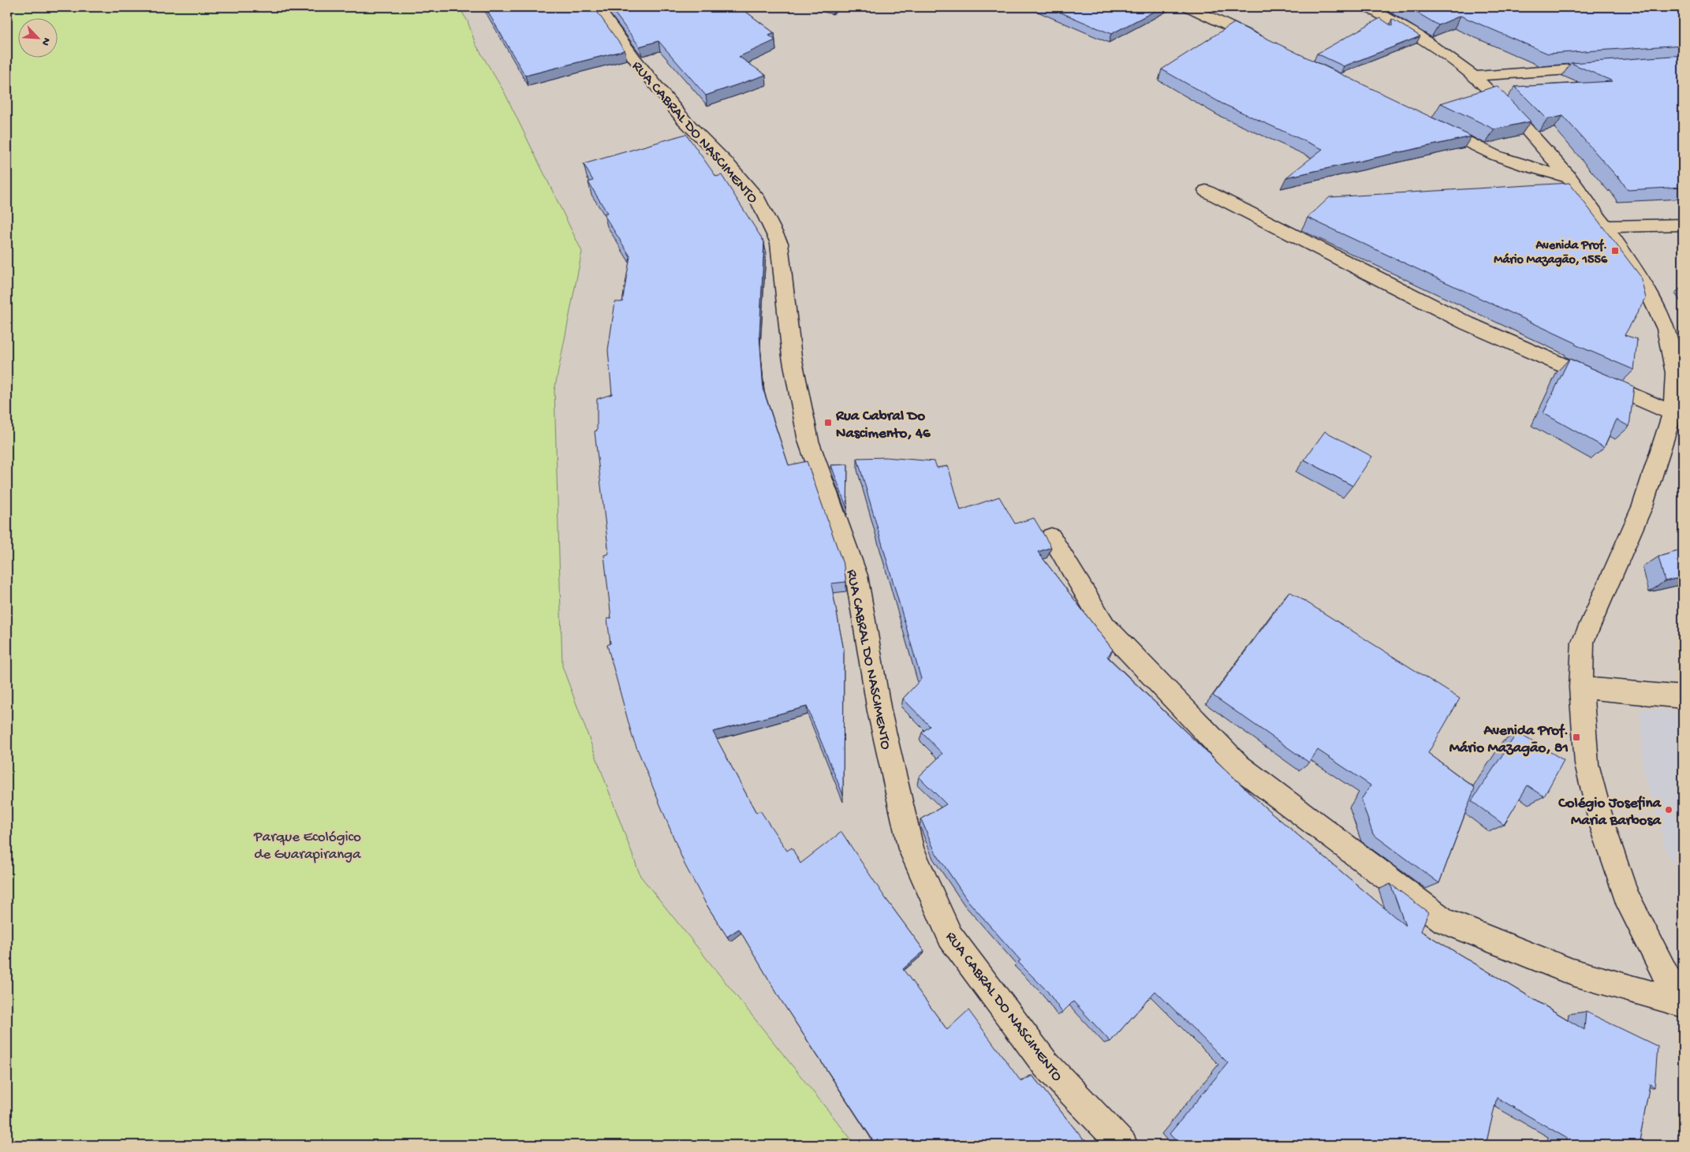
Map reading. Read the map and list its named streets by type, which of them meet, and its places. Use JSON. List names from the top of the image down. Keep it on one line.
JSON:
{"streets":{"street":["RUA CABRAL DO NASCIMENTO"]},"parks":["Parque Ecológico de Guarapiranga"],"places":{"transit":["Avenida Prof. Mário Mazagão, 1556","Rua Cabral Do Nascimento, 46","Avenida Prof. Mário Mazagão, 81"],"other":["Colégio Josefina Maria Barbosa"]},"north":"bottom right"}
